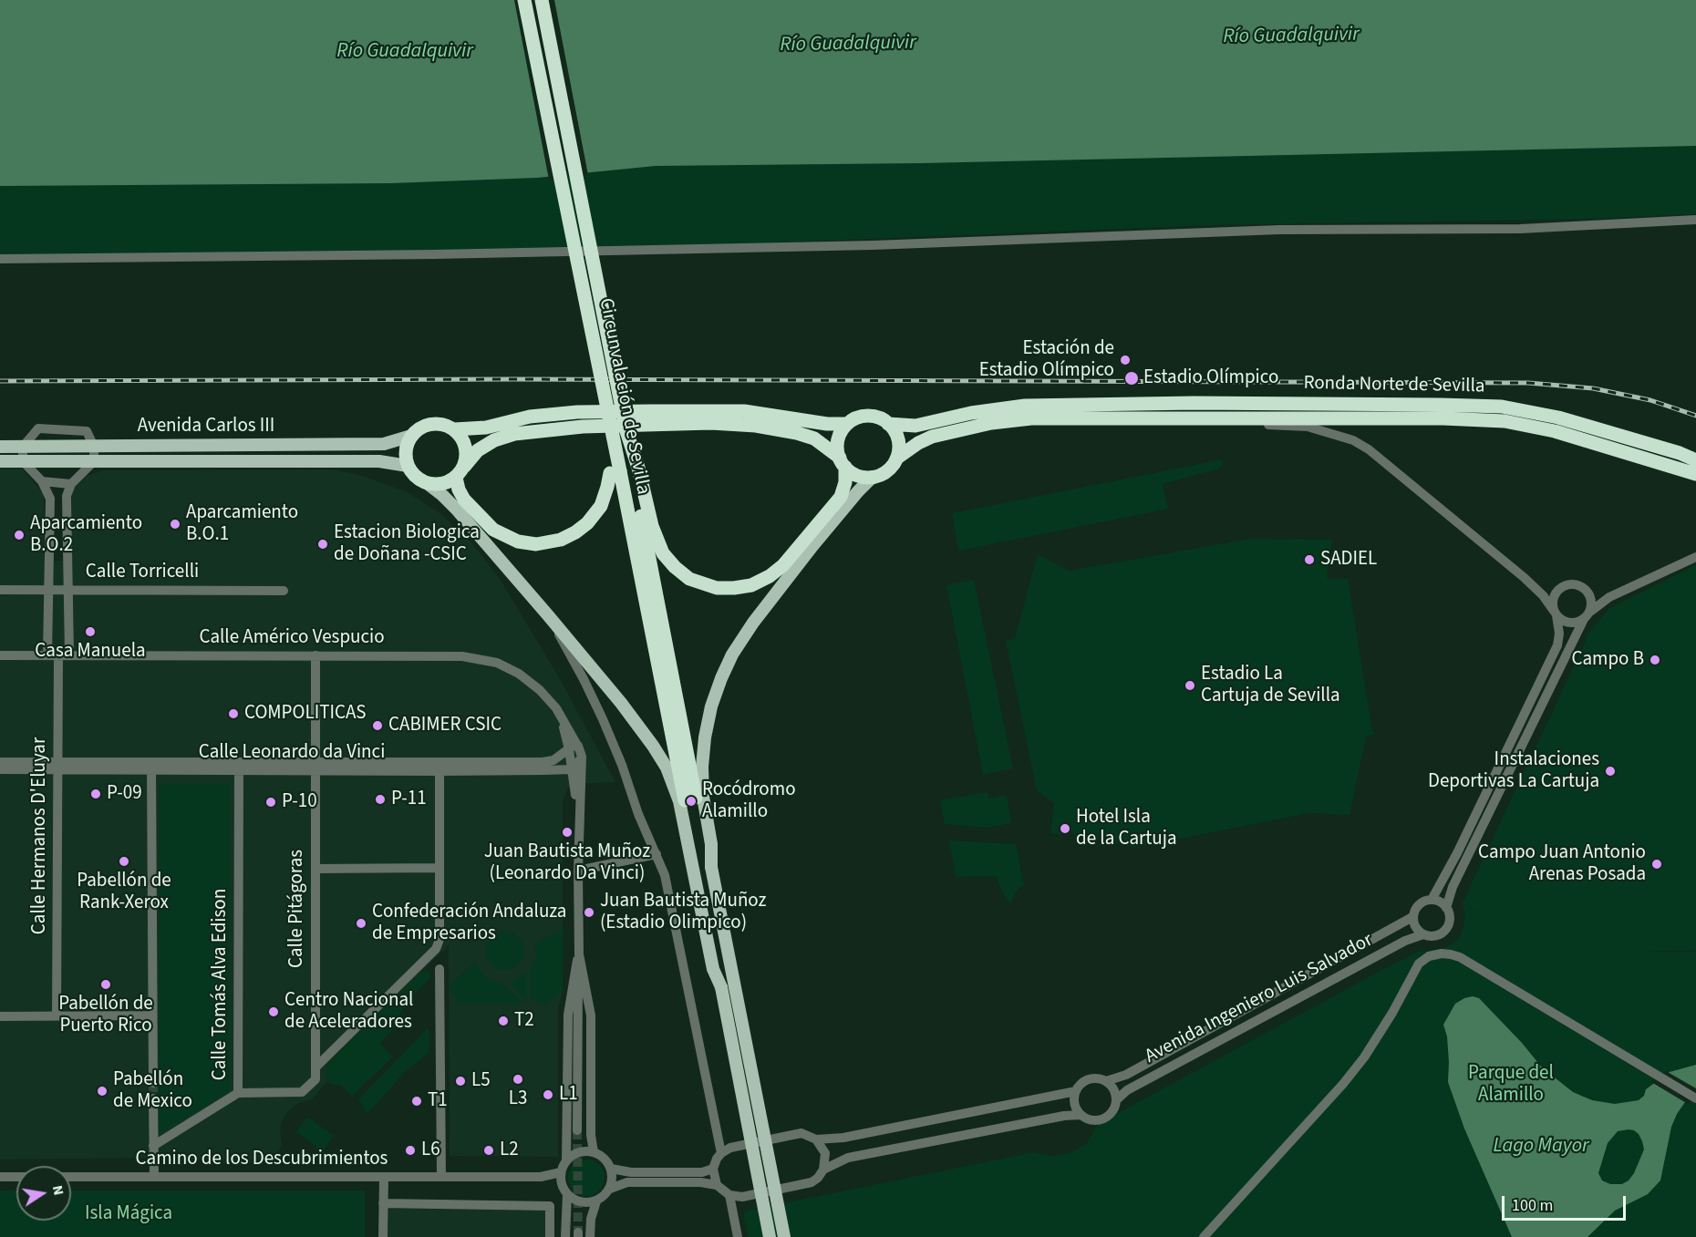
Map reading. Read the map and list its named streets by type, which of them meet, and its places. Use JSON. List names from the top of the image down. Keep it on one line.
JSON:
{"streets":{"highway":["Ronda Norte de Sevilla","Circunvalación de Sevilla"],"main road":["Avenida Carlos III"],"street":["Calle Torricelli","Calle Américo Vespucio","Calle Leonardo da Vinci","Calle Hermanos D'Eluyar","Calle Pitágoras","Calle Tomás Alva Edison","Avenida Ingeniero Luis Salvador","Camino de los Descubrimientos"]},"crossings":[["Ronda Norte de Sevilla","Avenida Carlos III"],["Calle Américo Vespucio","Calle Leonardo da Vinci"],["Calle Américo Vespucio","Calle Hermanos D'Eluyar"],["Calle Américo Vespucio","Calle Pitágoras"],["Calle Américo Vespucio","Camino de los Descubrimientos"],["Calle Leonardo da Vinci","Calle Hermanos D'Eluyar"],["Calle Leonardo da Vinci","Calle Pitágoras"],["Calle Leonardo da Vinci","Calle Tomás Alva Edison"],["Calle Pitágoras","Calle Tomás Alva Edison"]],"water":["Río Guadalquivir","Lago Mayor"],"parks":["Parque del Alamillo","Isla Mágica"],"places":["Estación de Estadio Olímpico","Estadio Olímpico","Aparcamiento B.O.1","Aparcamiento B.O.2","Estacion Biologica de Doñana -CSIC","SADIEL","Casa Manuela","Campo B","Estadio La Cartuja de Sevilla","COMPOLITICAS","CABIMER CSIC","Instalaciones Deportivas La Cartuja","P-09","P-11","Rocódromo Alamillo","P-10","Hotel Isla de la Cartuja","Juan Bautista Muñoz (Leonardo Da Vinci)","Pabellón de Rank-Xerox","Campo Juan Antonio Arenas Posada","Juan Bautista Muñoz (Estadio Olimpico)","Confederación Andaluza de Empresarios","Pabellón de Puerto Rico","Centro Nacional de Aceleradores","T2","L3","L5","Pabellón de Mexico","L1","T1","L6","L2"],"scale_bar":"100 m","north":"right"}
